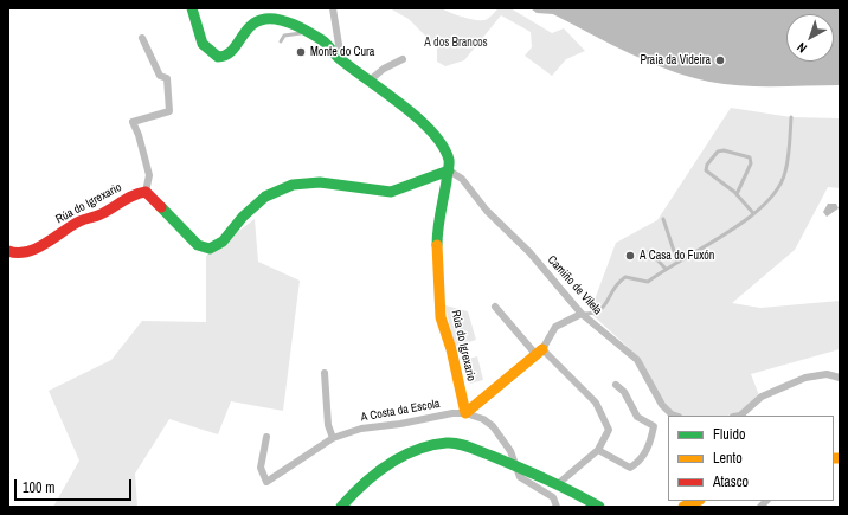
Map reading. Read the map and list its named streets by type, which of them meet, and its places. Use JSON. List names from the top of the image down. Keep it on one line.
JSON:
{"streets":{"street":["Rúa do Igrexario","Camiño de Vilela","A Costa da Escola"]},"crossings":[["Rúa do Igrexario","Camiño de Vilela"],["Rúa do Igrexario","A Costa da Escola"]],"parks":["A dos Brancos"],"places":["Monte do Cura","Praia da Videira","A Casa do Fuxón"],"legend":["Fluido","Lento","Atasco"],"scale_bar":"100 m","north":"bottom left"}
